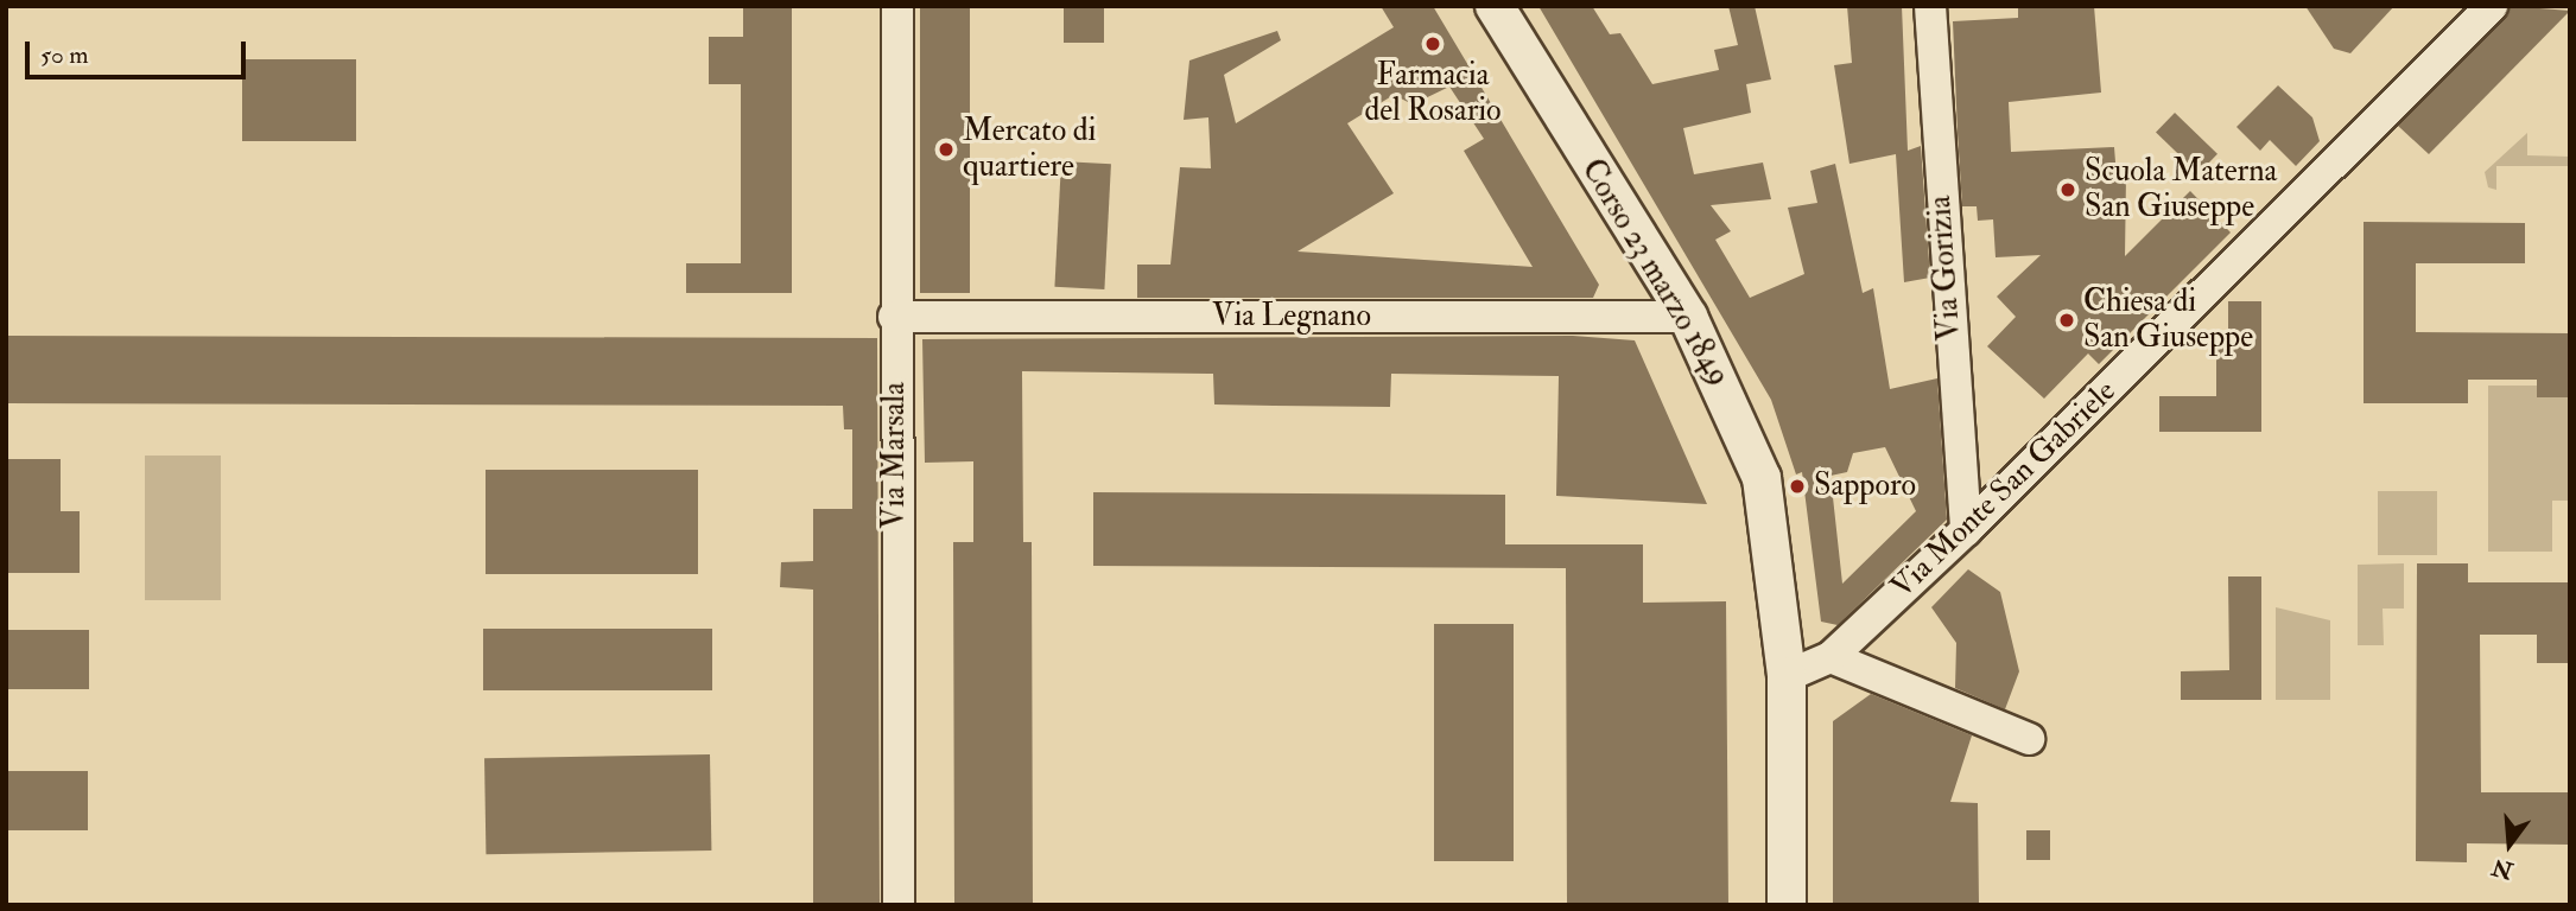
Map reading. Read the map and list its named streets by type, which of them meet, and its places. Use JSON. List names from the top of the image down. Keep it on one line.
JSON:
{"streets":{"street":["Via Gorizia","Corso 23 marzo 1849","Via Legnano","Via Marsala","Via Monte San Gabriele"]},"crossings":[["Via Gorizia","Via Monte San Gabriele"],["Corso 23 marzo 1849","Via Legnano"],["Corso 23 marzo 1849","Via Monte San Gabriele"],["Via Legnano","Via Marsala"]],"places":["Farmacia del Rosario","Mercato di quartiere","Scuola Materna San Giuseppe","Chiesa di San Giuseppe","Sapporo"],"scale_bar":"50 m","north":"bottom"}
